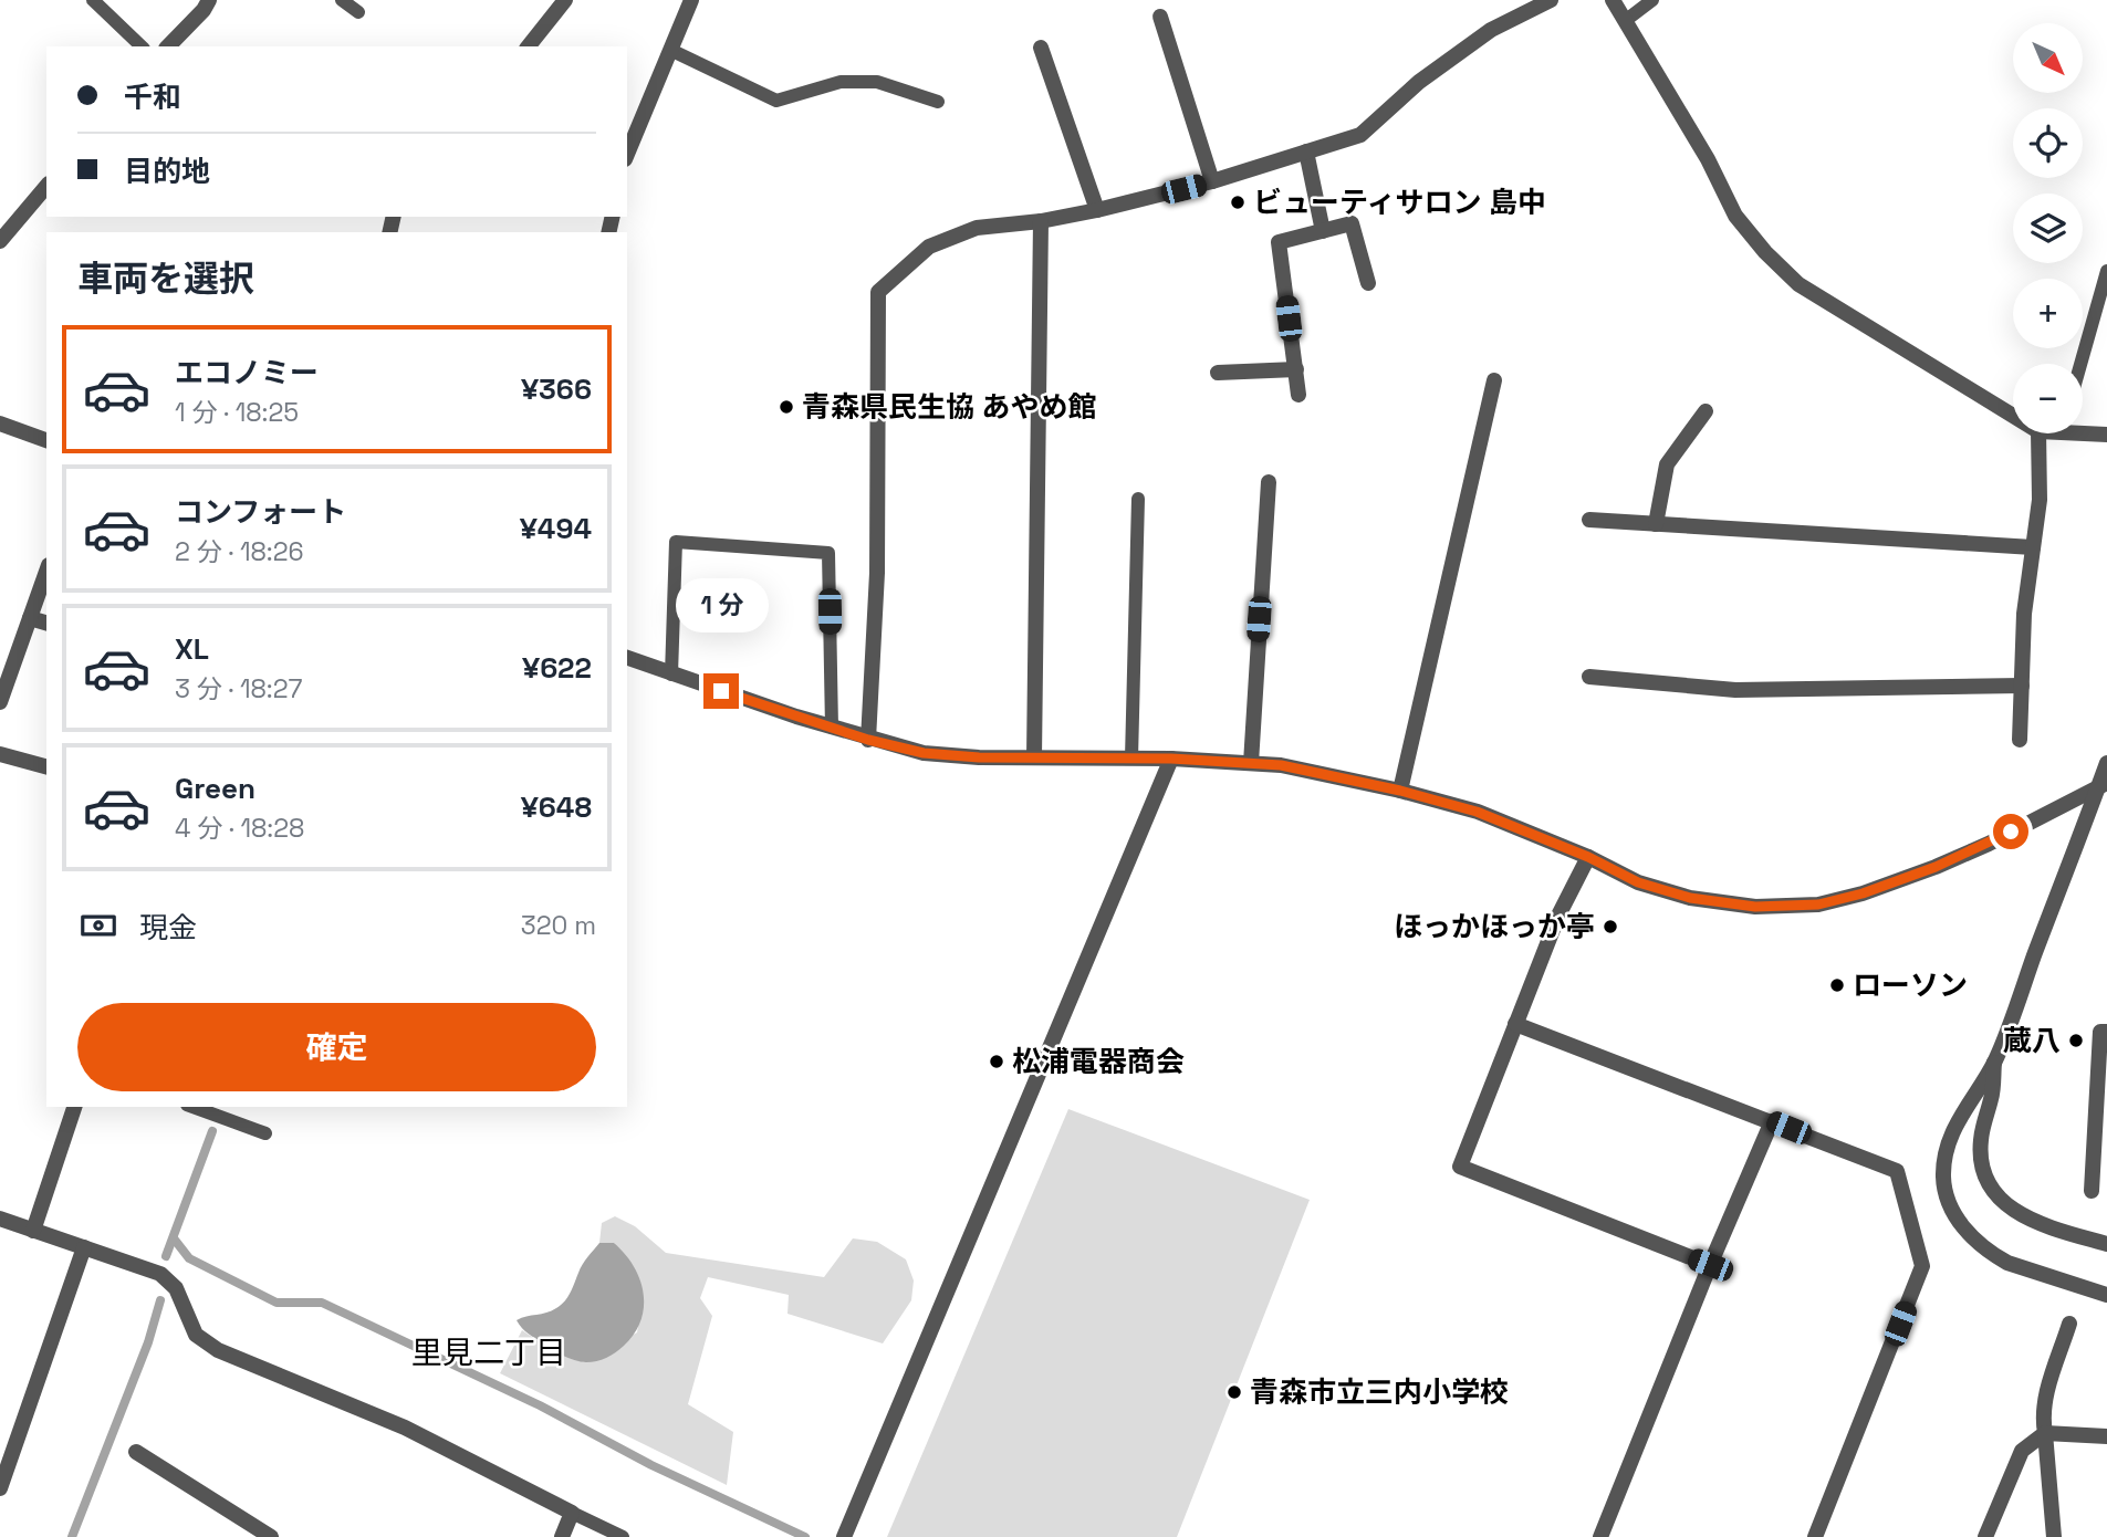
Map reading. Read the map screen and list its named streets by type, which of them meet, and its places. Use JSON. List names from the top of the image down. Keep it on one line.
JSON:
{"districts":["里見二丁目"],"places":["ビューティサロン 島中","青森県民生協 あやめ館","ほっかほっか亭","ローソン","蔵八","松浦電器商会","青森市立三内小学校"],"north":"bottom right","page":{"map_buttons":["+","−"],"banner":["千和","目的地"],"heading":"車両を選択","list":[{"name":"エコノミー","note":"1 分 · 18:25","value":"¥366"},{"name":"コンフォート","note":"2 分 · 18:26","value":"¥494"},{"name":"XL","note":"3 分 · 18:27","value":"¥622"},{"name":"Green","note":"4 分 · 18:28","value":"¥648"}],"bubble":"1 分","pay":["現金","320 m"],"buttons":"確定"}}
